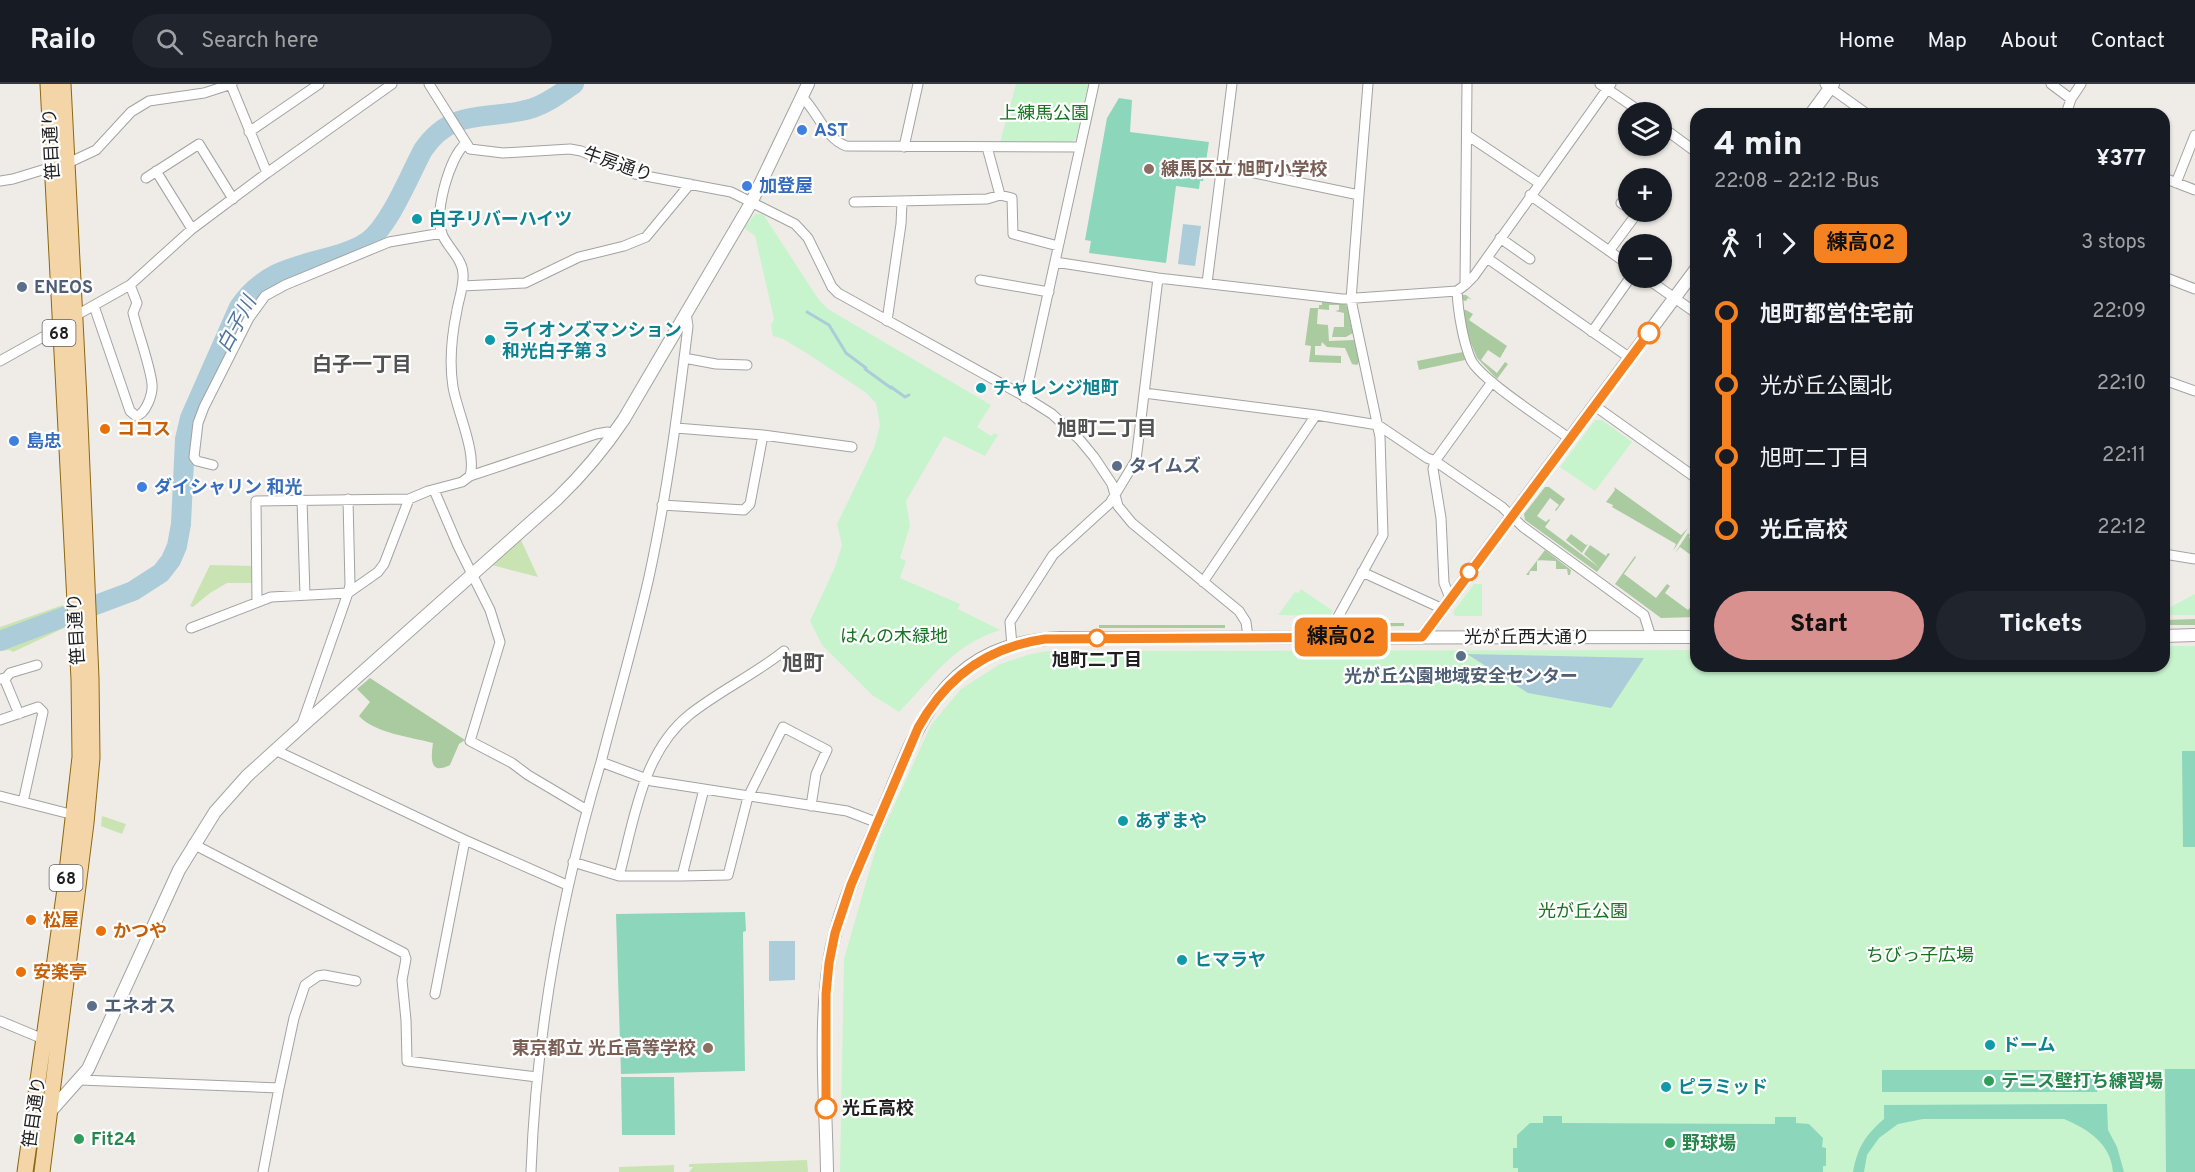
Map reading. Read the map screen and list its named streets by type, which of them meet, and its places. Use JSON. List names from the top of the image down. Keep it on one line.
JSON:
{"streets":{"main road":["笹目通り","68"],"street":["牛房通り","光が丘西大通り"]},"crossings":[["牛房通り","光が丘西大通り"]],"districts":["白子一丁目","旭町二丁目","旭町"],"water":["白子川"],"parks":["上練馬公園","はんの木緑地","光が丘公園","ちびっ子広場"],"places":["AST","練馬区立 旭町小学校","加登屋","白子リバーハイツ","ENEOS","ライオンズマンション 和光白子第３","チャレンジ旭町","ココス","島忠","タイムズ","ダイシャリン 和光","旭町二丁目","光が丘公園地域安全センター","あずまや","松屋","かつや","ヒマラヤ","安楽亭","エネオス","ドーム","東京都立 光丘高等学校","テニス壁打ち練習場","ピラミッド","光丘高校","Fit24","野球場"],"lines":["bus line 練高02"],"page":{"header":"Railo","search":"Search here","nav":["Home","Map","About","Contact"],"on_map":"練高02","map_buttons":["+","−"],"heading":["4 min","22:08 – 22:12 · Bus","¥377"],"legs":["1","練高02","3 stops"],"list":[{"name":"旭町都営住宅前","value":"22:09"},{"name":"光が丘公園北","value":"22:10"},{"name":"旭町二丁目","value":"22:11"},{"name":"光丘高校","value":"22:12"}],"buttons":["Start","Tickets"]}}
